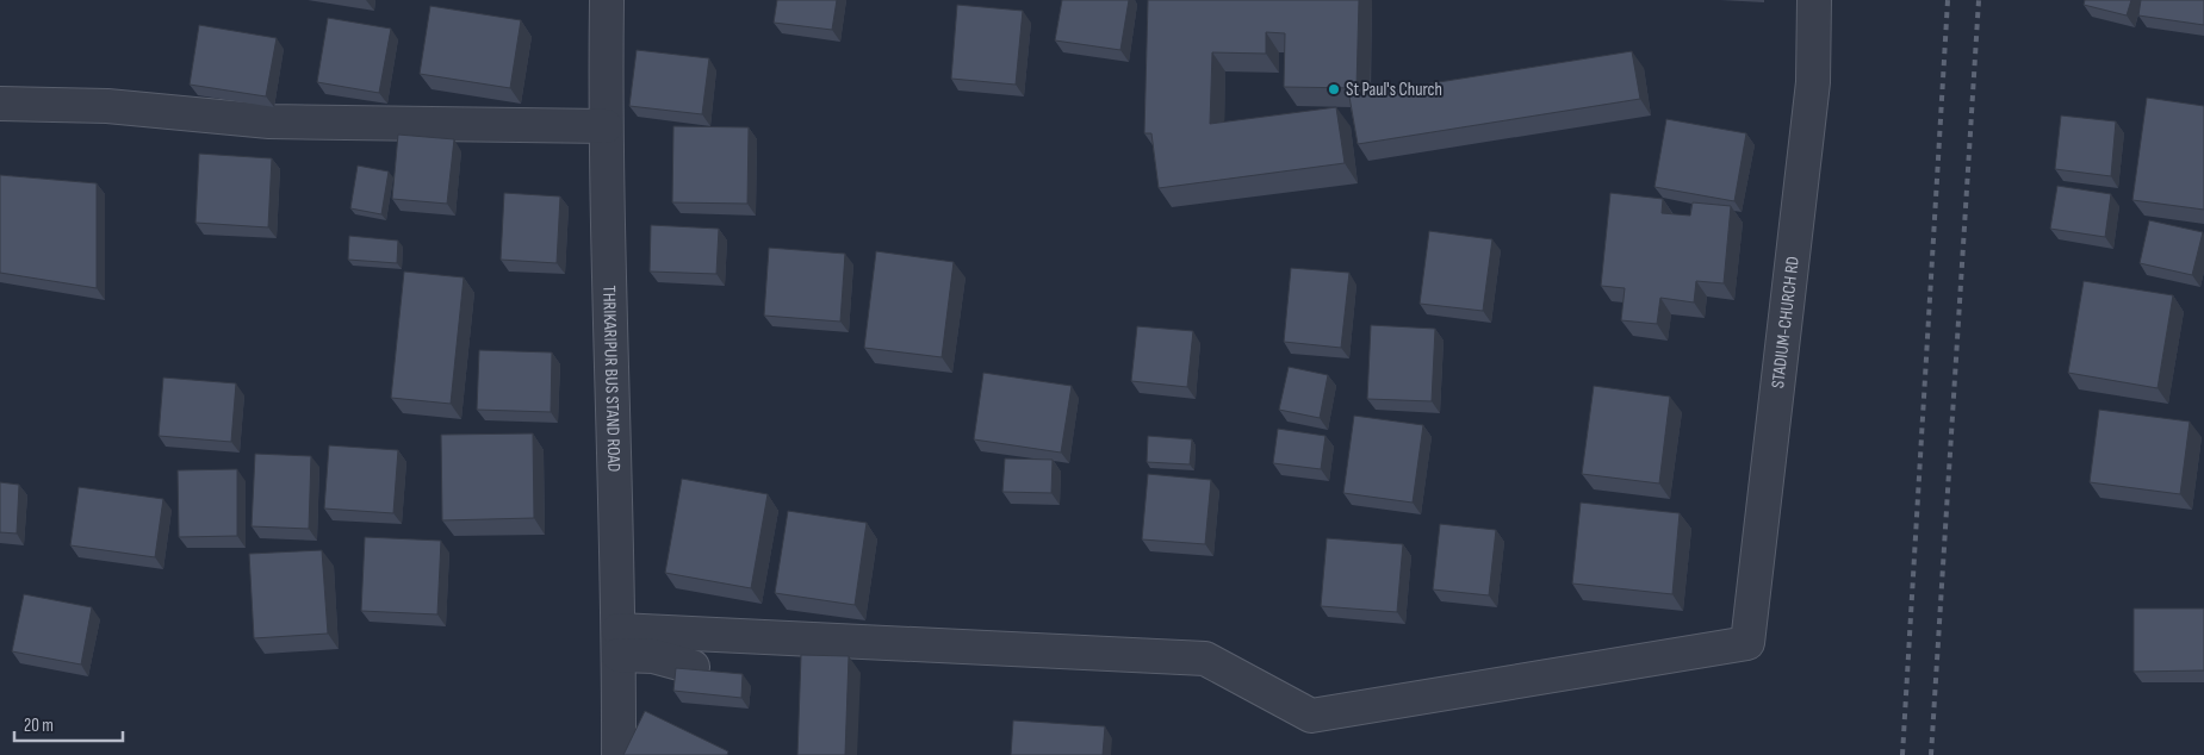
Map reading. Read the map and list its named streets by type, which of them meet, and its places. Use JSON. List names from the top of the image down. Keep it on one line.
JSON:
{"streets":{"street":["STADIUM-CHURCH RD","THRIKARIPUR BUS STAND ROAD"]},"crossings":[["STADIUM-CHURCH RD","THRIKARIPUR BUS STAND ROAD"]],"places":["St Paul's Church"],"scale_bar":"20 m"}
